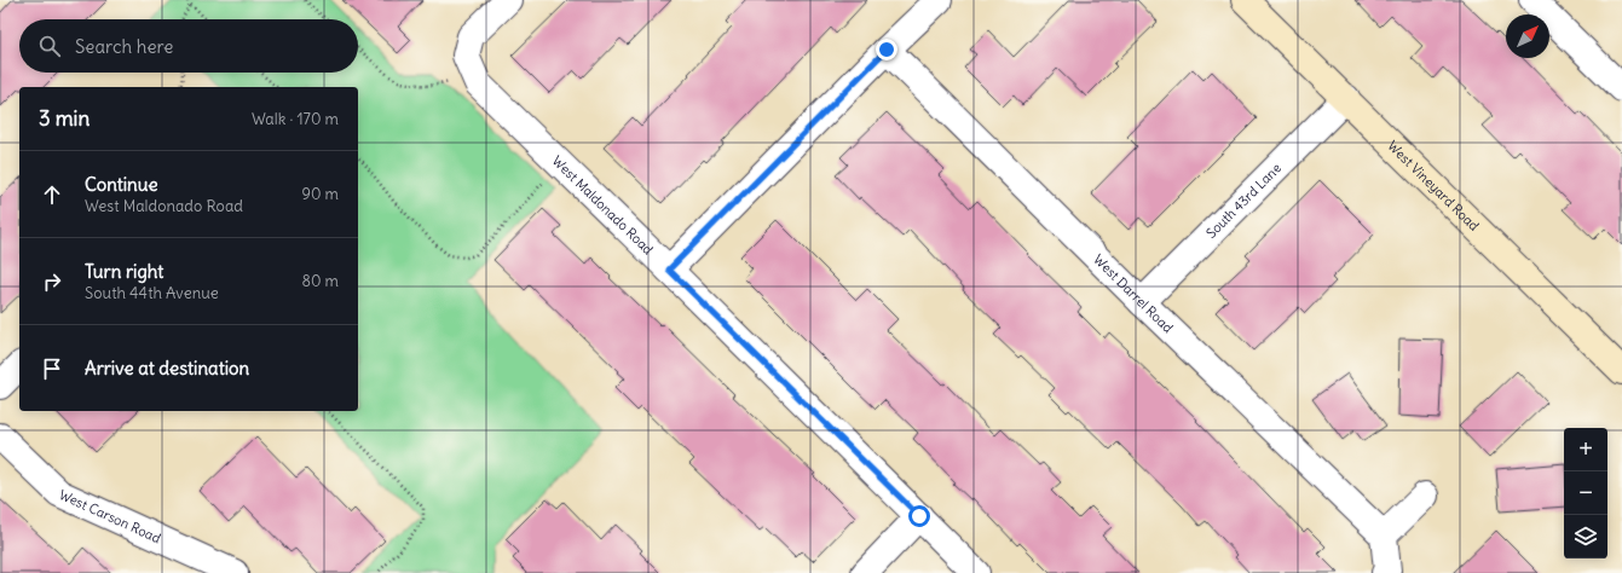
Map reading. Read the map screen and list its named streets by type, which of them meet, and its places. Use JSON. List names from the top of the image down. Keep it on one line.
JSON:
{"streets":{"street":["West Vineyard Road","South 43rd Lane","West Maldonado Road","West Darrel Road","West Carson Road"]},"crossings":[["West Vineyard Road","South 43rd Lane"],["South 43rd Lane","West Darrel Road"]],"north":"top right","page":{"search":"Search here","heading":["3 min","Walk · 170 m"],"list":[["Continue","West Maldonado Road","90 m"],["Turn right","South 44th Avenue","80 m"],"Arrive at destination"],"map_buttons":["+","−"]}}
